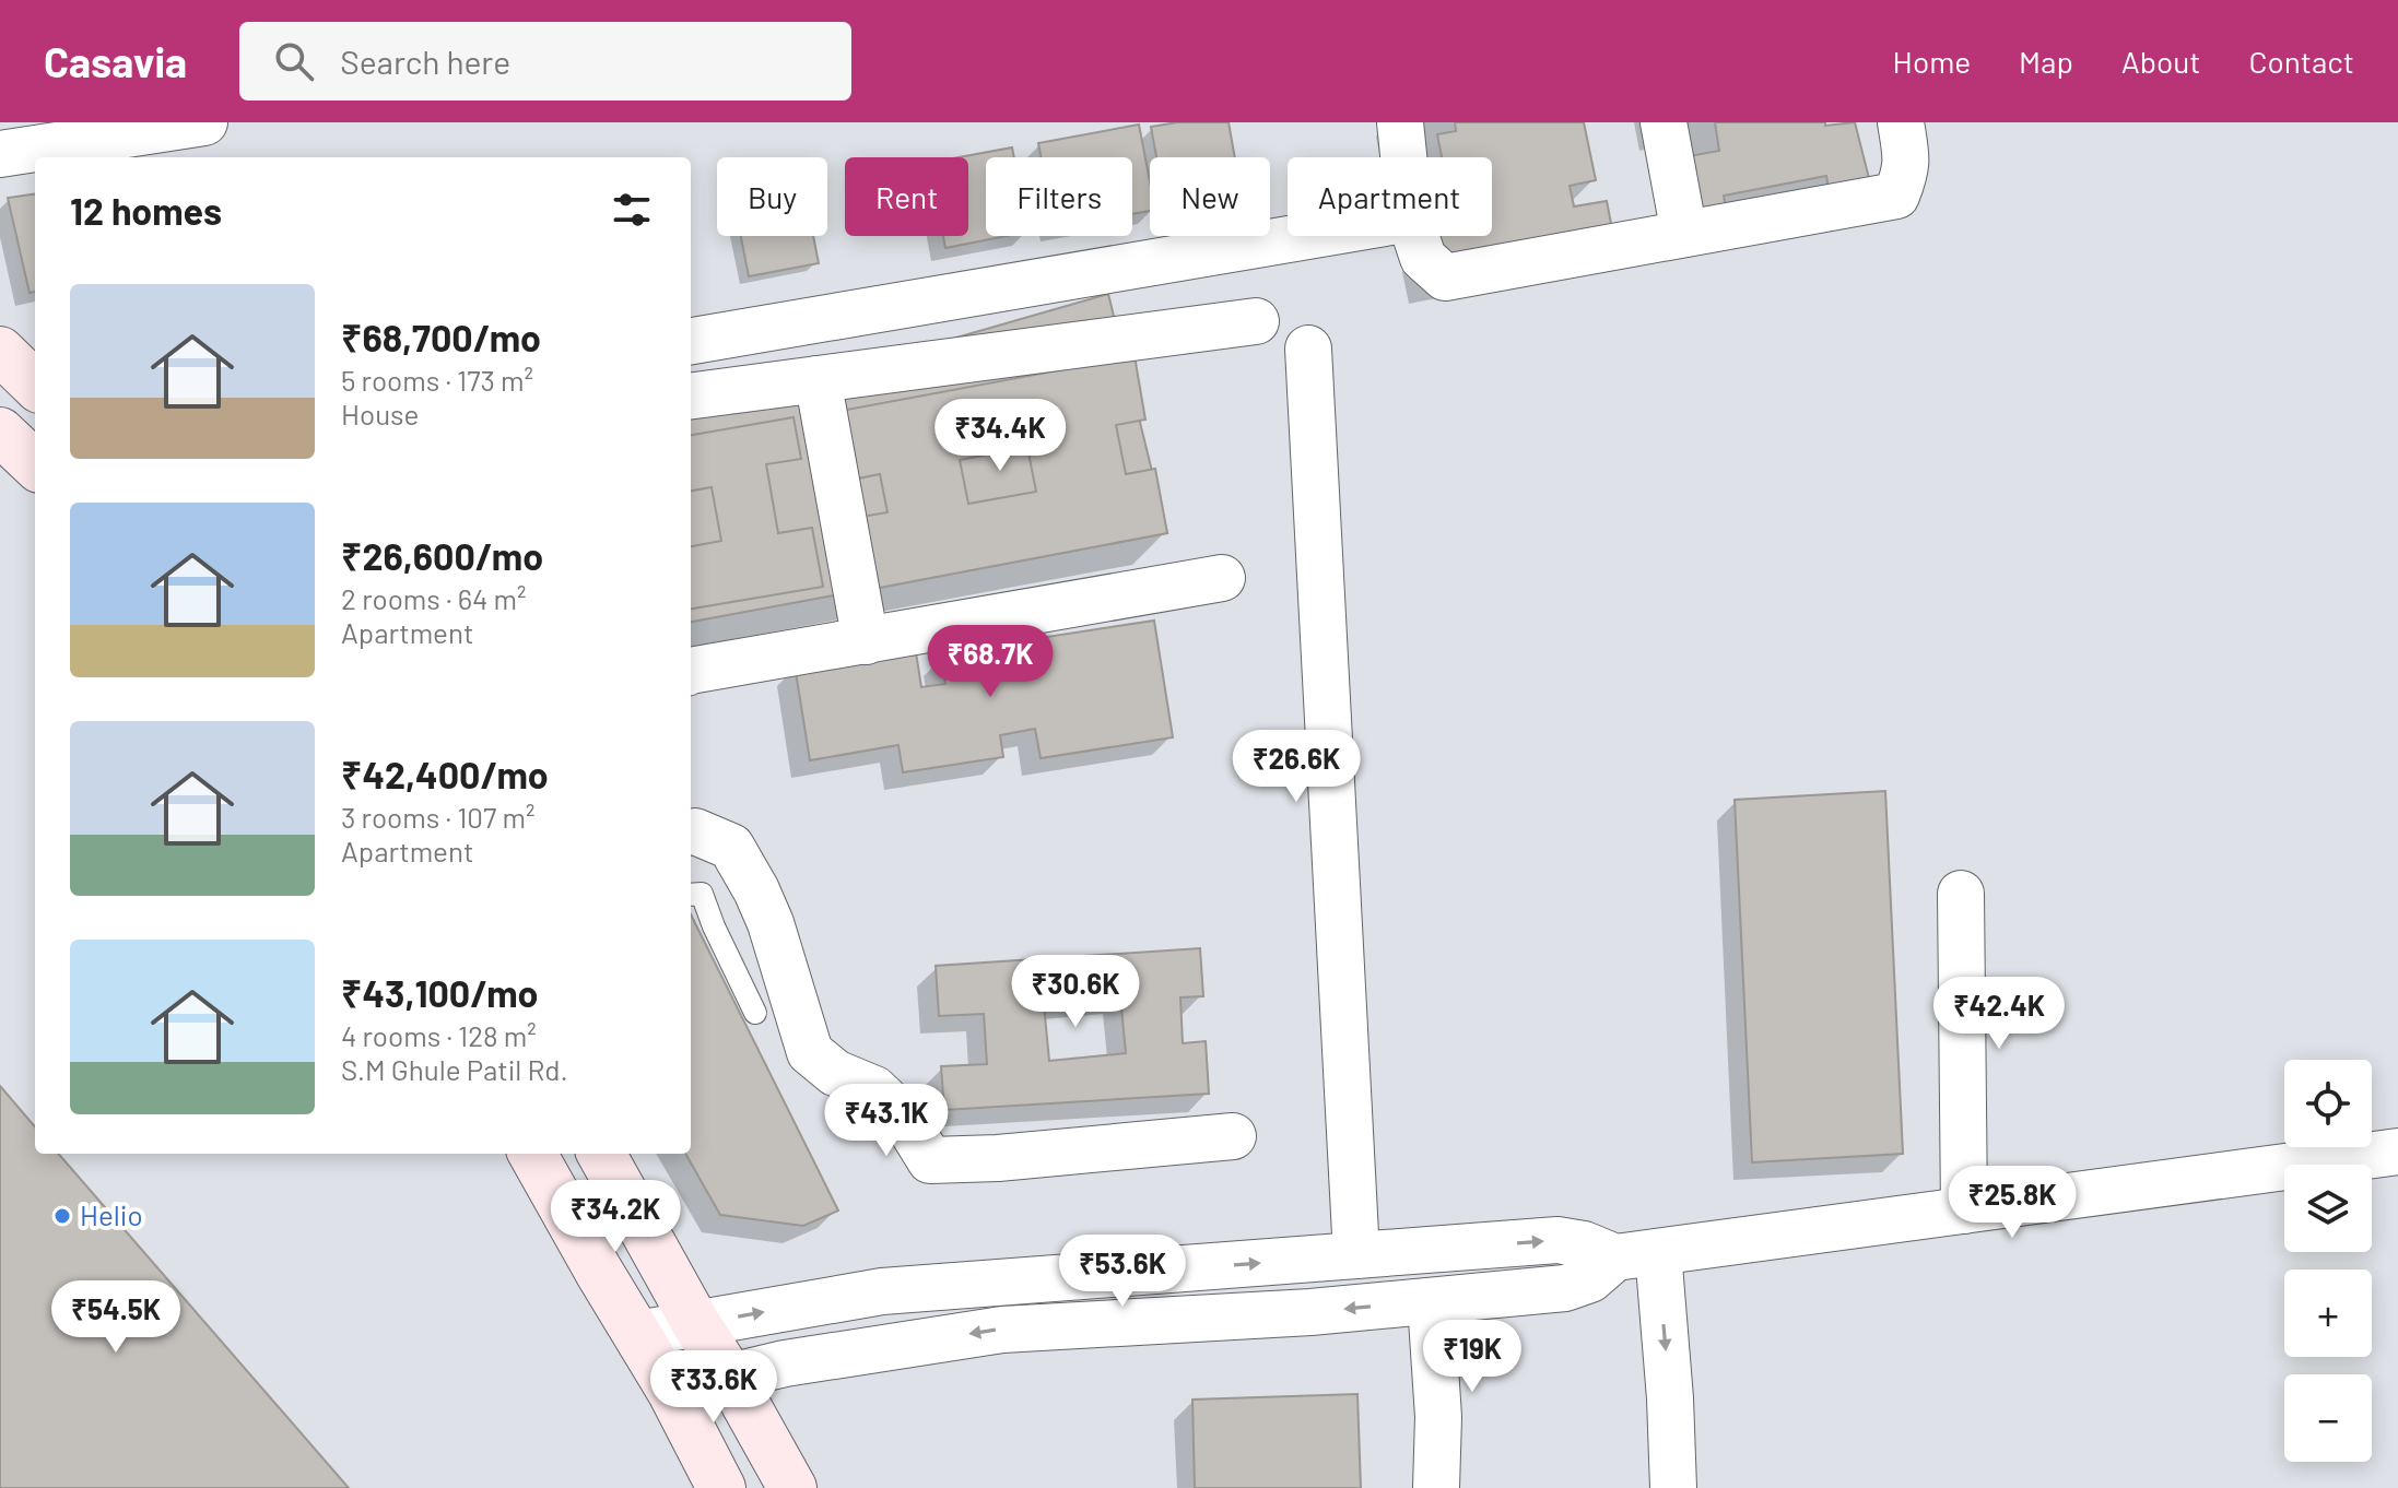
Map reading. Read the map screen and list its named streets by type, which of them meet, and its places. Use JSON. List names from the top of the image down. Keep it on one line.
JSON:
{"places":["Helio"],"page":{"header":"Casavia","search":"Search here","nav":["Home","Map","About","Contact"],"chip":["Buy","Rent","Filters","New","Apartment"],"heading":"12 homes","list":[{"name":"₹68,700/mo","note":"5 rooms · 173 m² · House"},{"name":"₹26,600/mo","note":"2 rooms · 64 m² · Apartment"},{"name":"₹42,400/mo","note":"3 rooms · 107 m² · Apartment"},{"name":"₹43,100/mo","note":"4 rooms · 128 m² · S.M Ghule Patil Rd."}],"price":["₹34.4K","₹68.7K","₹26.6K","₹30.6K","₹42.4K","₹43.1K","₹25.8K","₹34.2K","₹53.6K","₹54.5K","₹19K","₹33.6K"],"map_buttons":["+","−"]}}
